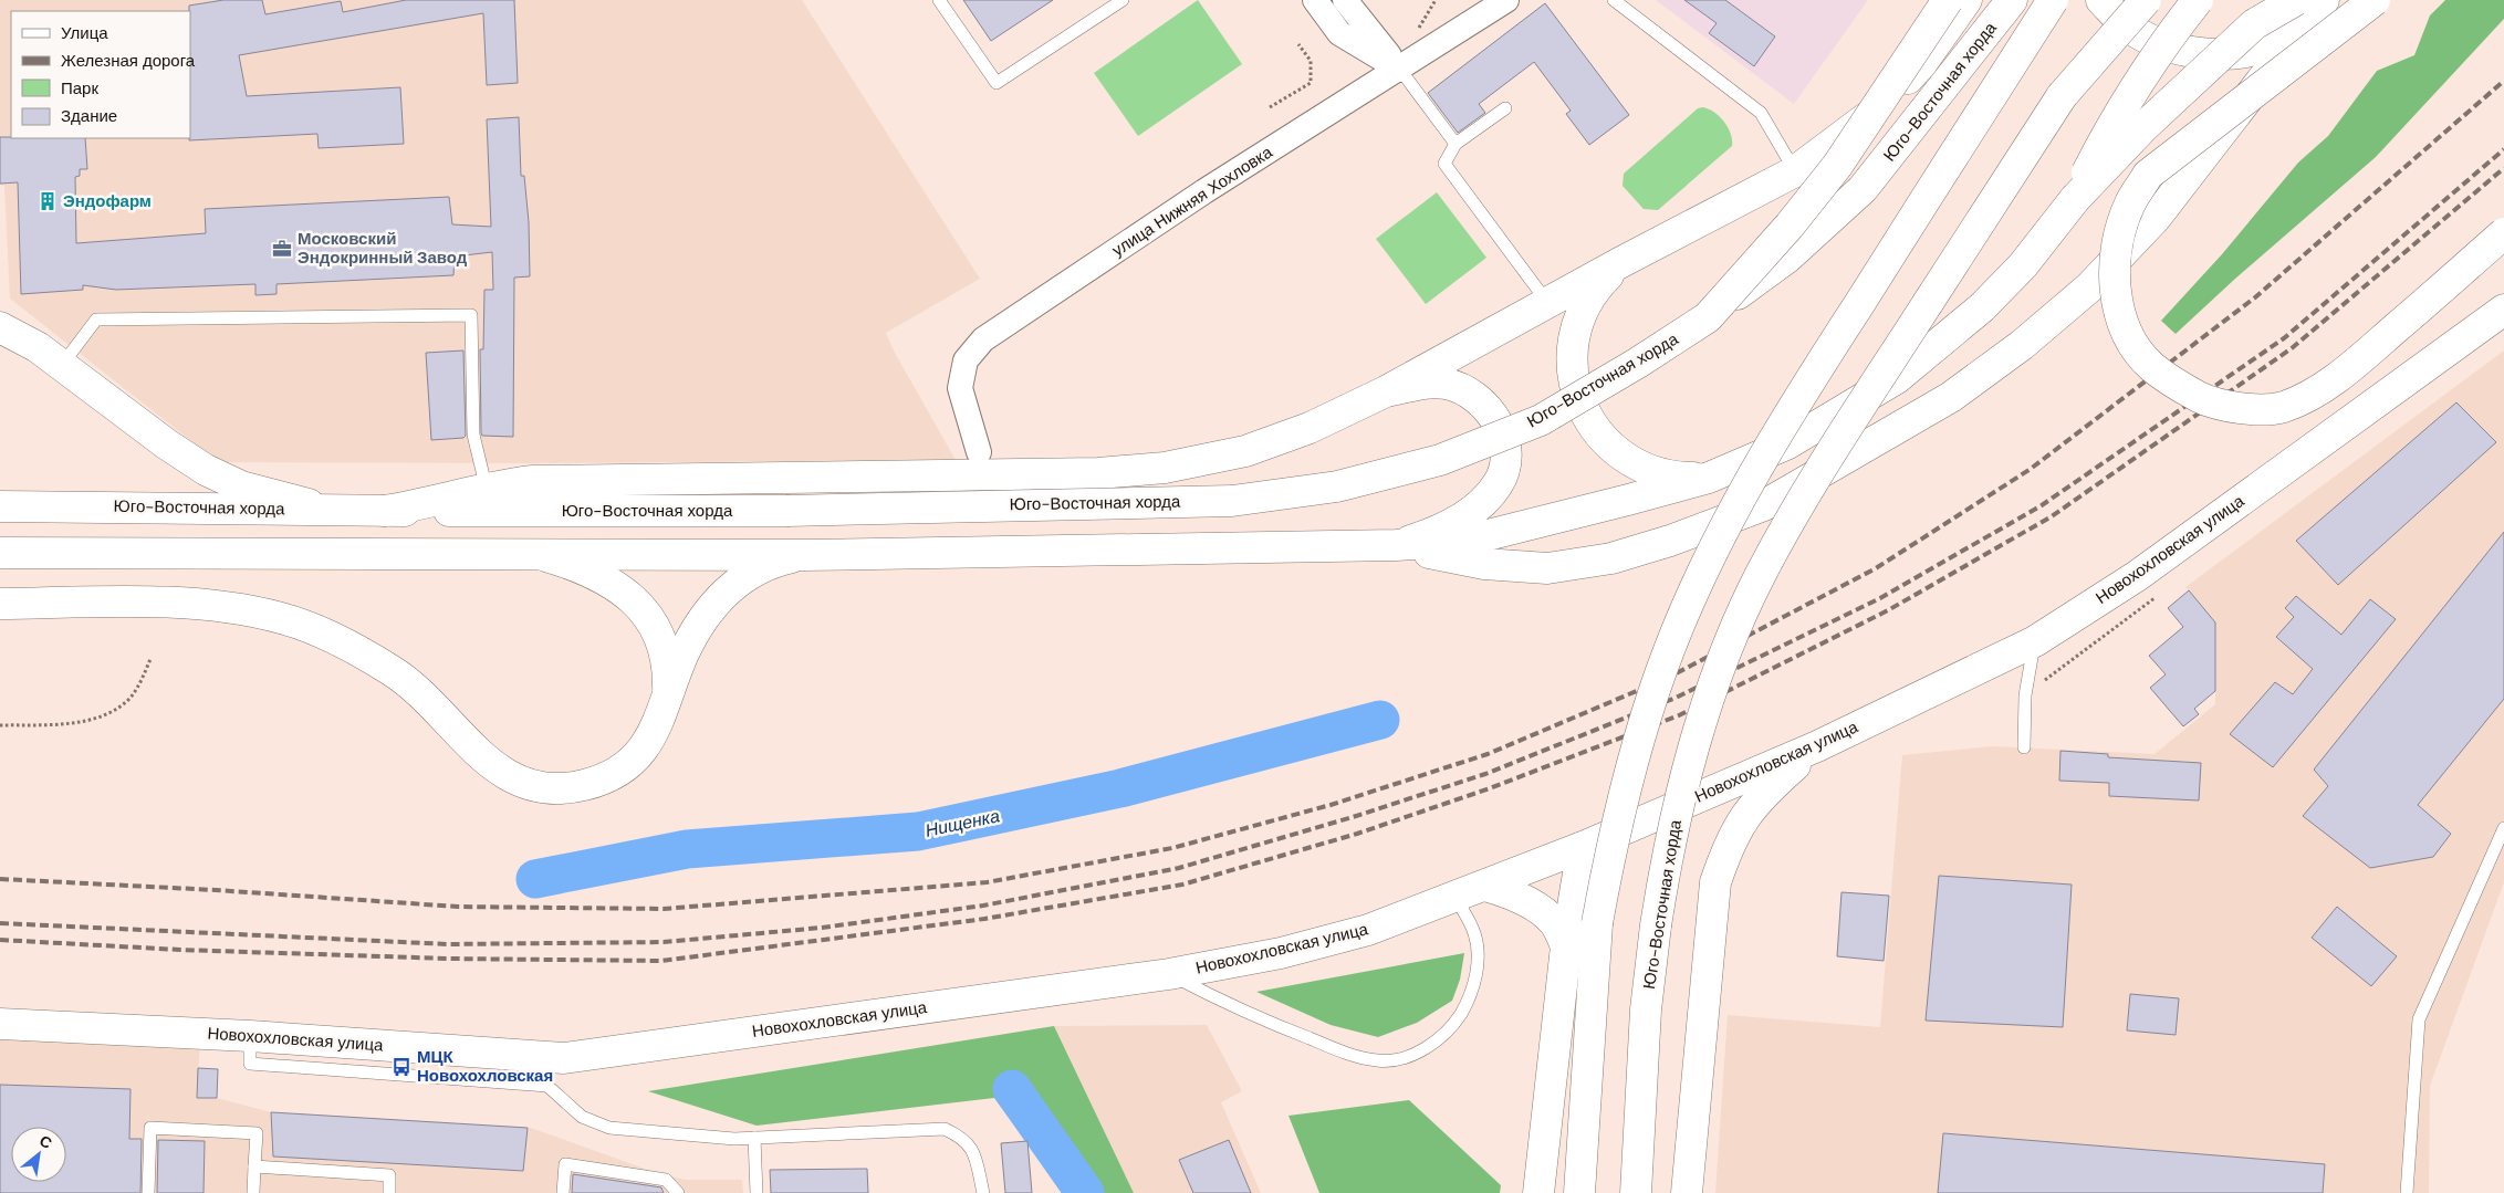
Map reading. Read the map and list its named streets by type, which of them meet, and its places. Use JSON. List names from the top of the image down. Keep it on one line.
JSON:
{"streets":{"main road":["Юго-Восточная хорда","Новохохловская улица"],"street":["улица Нижняя Хохловка"]},"water":["Нищенка"],"places":{"building":["Эндофарм"],"office":["Московский Эндокринный Завод"],"bus stop":["МЦК Новохохловская"]},"legend":["Улица","Железная дорога","Парк","Здание"],"north":"top right"}
